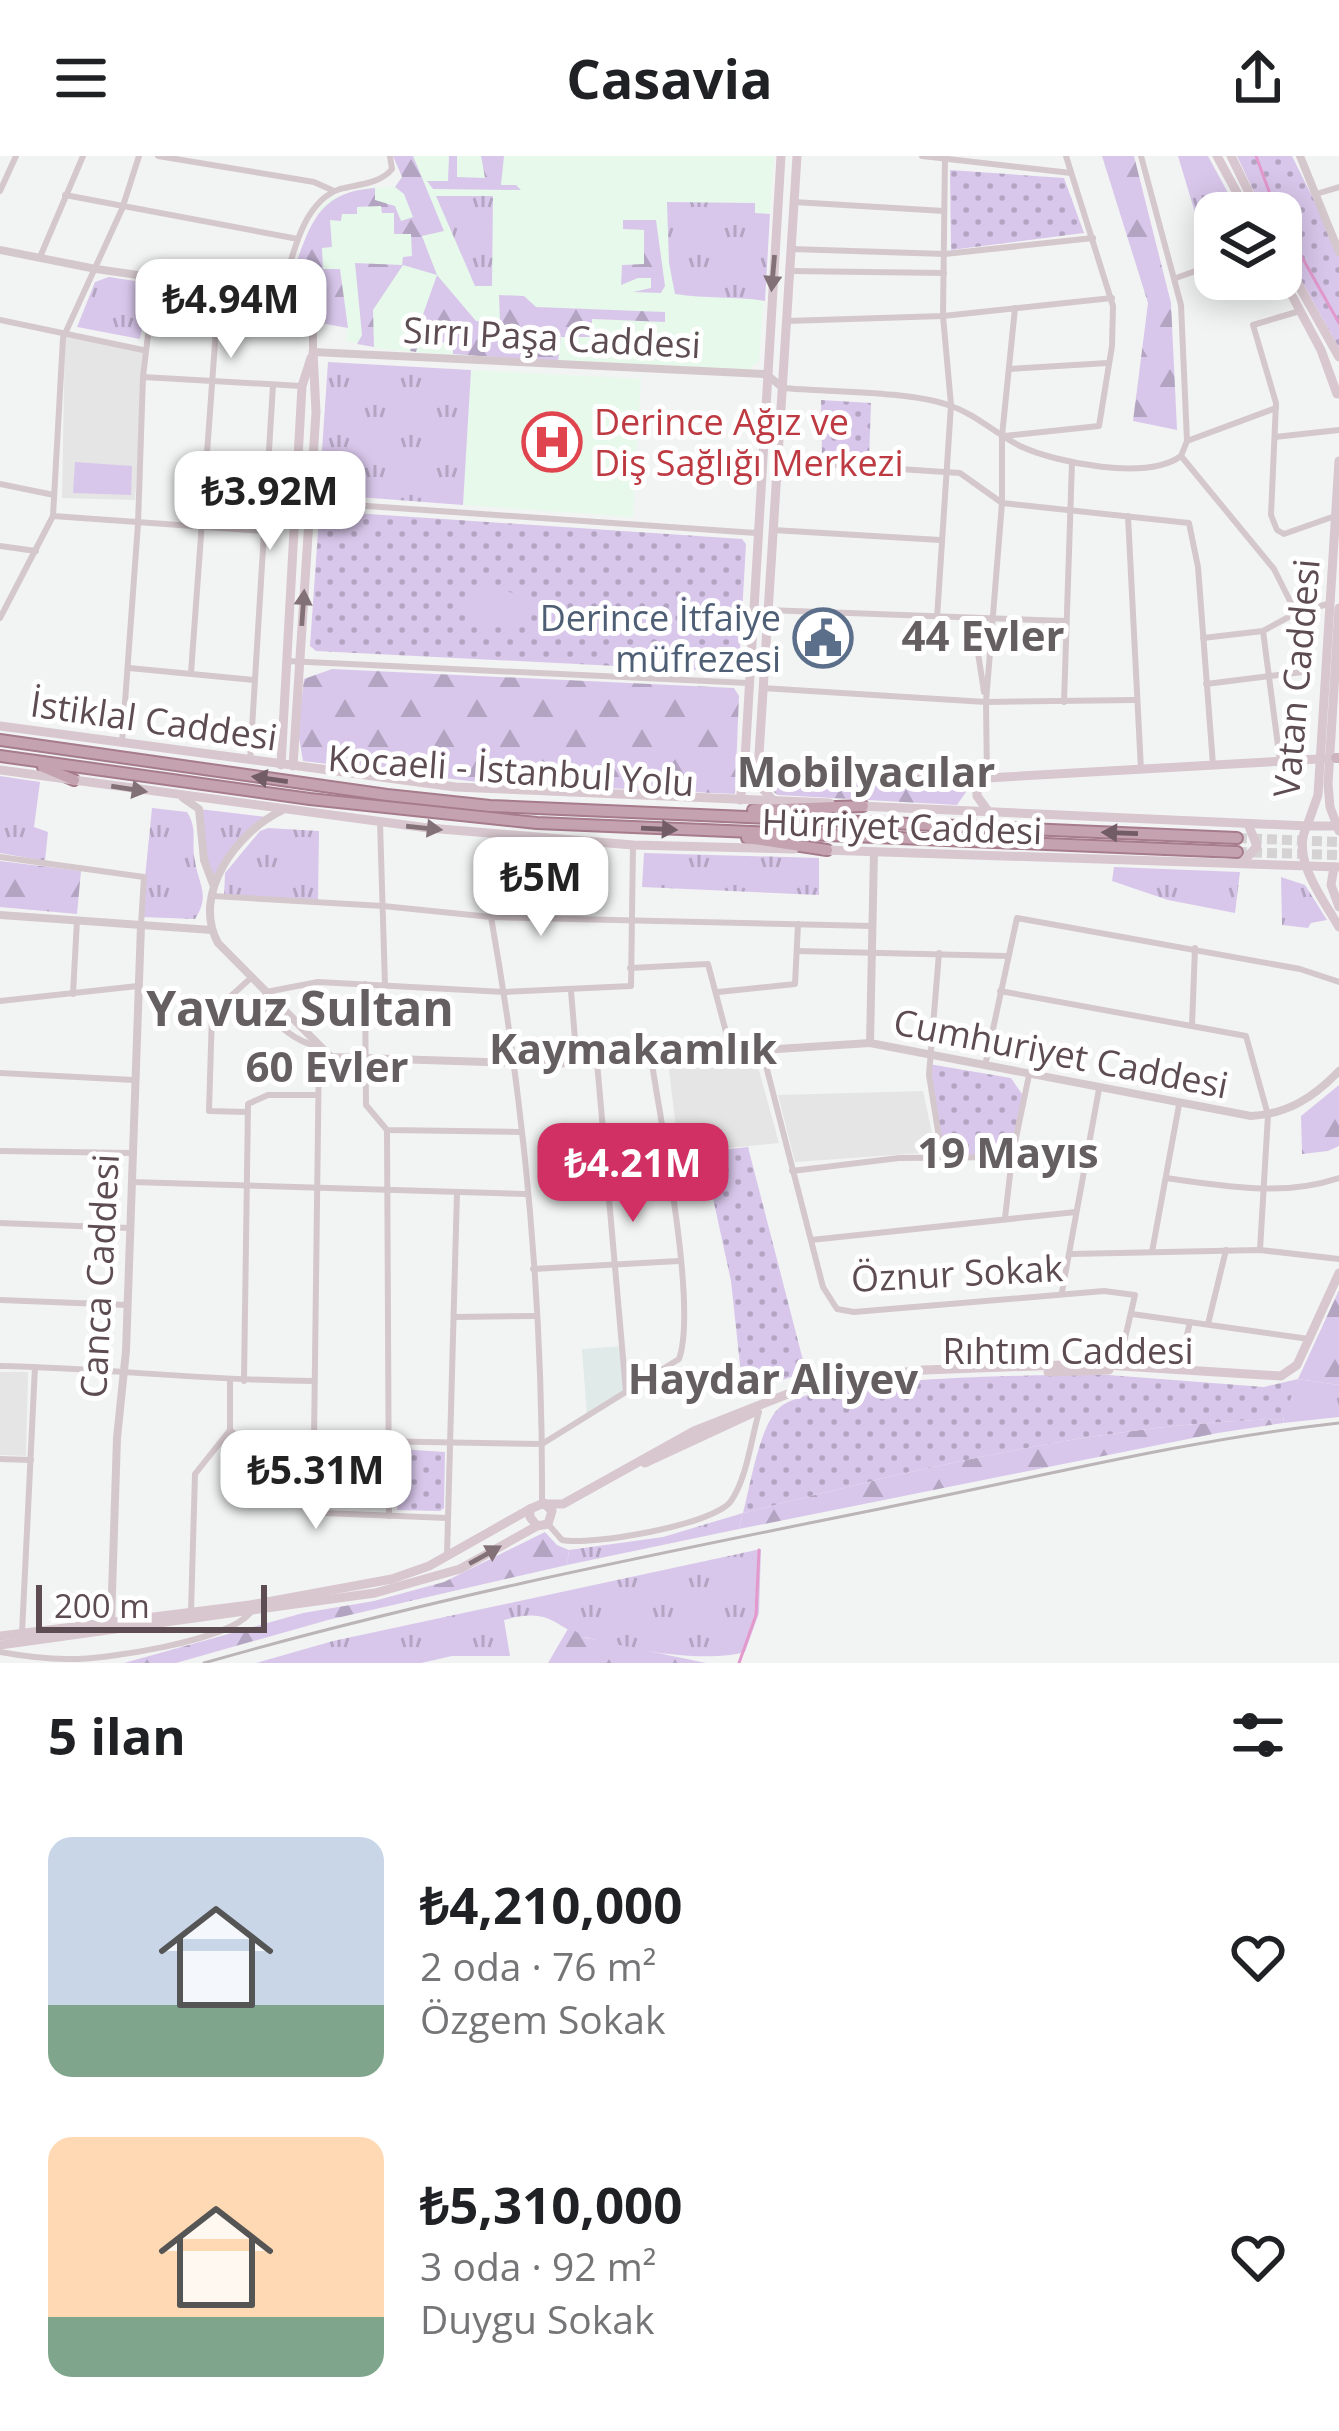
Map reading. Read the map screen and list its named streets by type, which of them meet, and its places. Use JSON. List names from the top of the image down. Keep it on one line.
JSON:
{"streets":{"highway":["Kocaeli - İstanbul Yolu"],"main road":["Vatan Caddesi","İstiklal Caddesi","Hürriyet Caddesi","Rıhtım Caddesi"],"street":["Sırrı Paşa Caddesi","Cumhuriyet Caddesi","Öznur Sokak","Canca Caddesi"]},"crossings":[["Vatan Caddesi","İstiklal Caddesi"],["Vatan Caddesi","Hürriyet Caddesi"],["Kocaeli - İstanbul Yolu","Hürriyet Caddesi"],["Cumhuriyet Caddesi","Öznur Sokak"],["Canca Caddesi","Rıhtım Caddesi"]],"districts":["44 Evler","Mobilyacılar","Yavuz Sultan","Kaymakamlık","60 Evler","19 Mayıs","Haydar Aliyev"],"places":{"hospital":["Derince Ağız ve Diş Sağlığı Merkezi"],"public building":["Derince İtfaiye müfrezesi"]},"scale_bar":"200 m","page":{"header":"Casavia","price":["₺4.94M","₺3.92M","₺5M","₺4.21M","₺5.31M"],"scale":"200 m","heading":"5 ilan","list":[{"name":"₺4,210,000","note":"2 oda · 76 m² · Özgem Sokak"},{"name":"₺5,310,000","note":"3 oda · 92 m² · Duygu Sokak"}]}}
